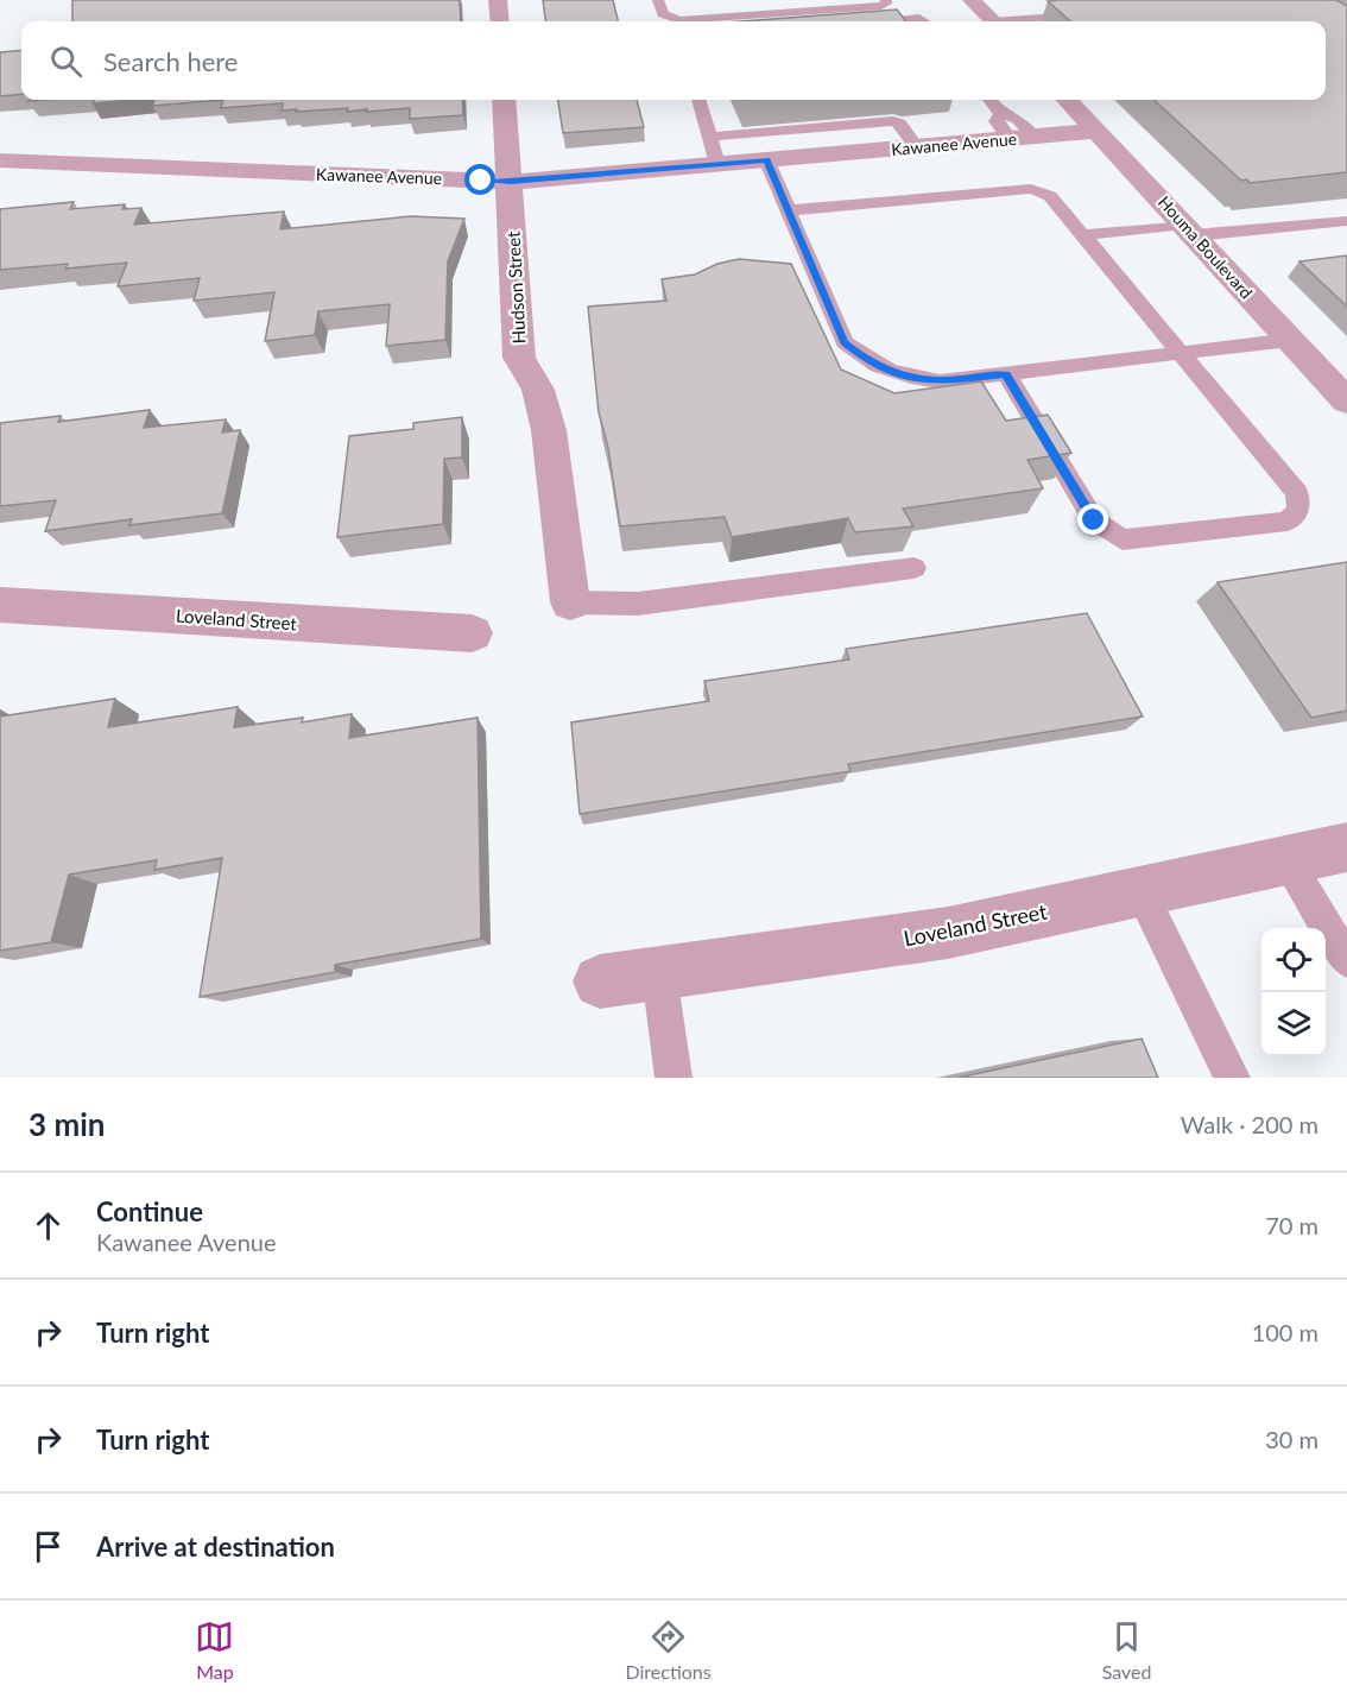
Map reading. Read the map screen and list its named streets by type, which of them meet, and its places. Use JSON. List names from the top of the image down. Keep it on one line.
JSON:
{"streets":{"street":["Kawanee Avenue","Houma Boulevard","Hudson Street","Loveland Street"]},"crossings":[["Kawanee Avenue","Houma Boulevard"],["Kawanee Avenue","Hudson Street"]],"page":{"search":"Search here","heading":["3 min","Walk · 200 m"],"list":[["Continue","Kawanee Avenue","70 m"],["Turn right","100 m"],["Turn right","30 m"],"Arrive at destination"],"nav":["Map","Directions","Saved"]}}
